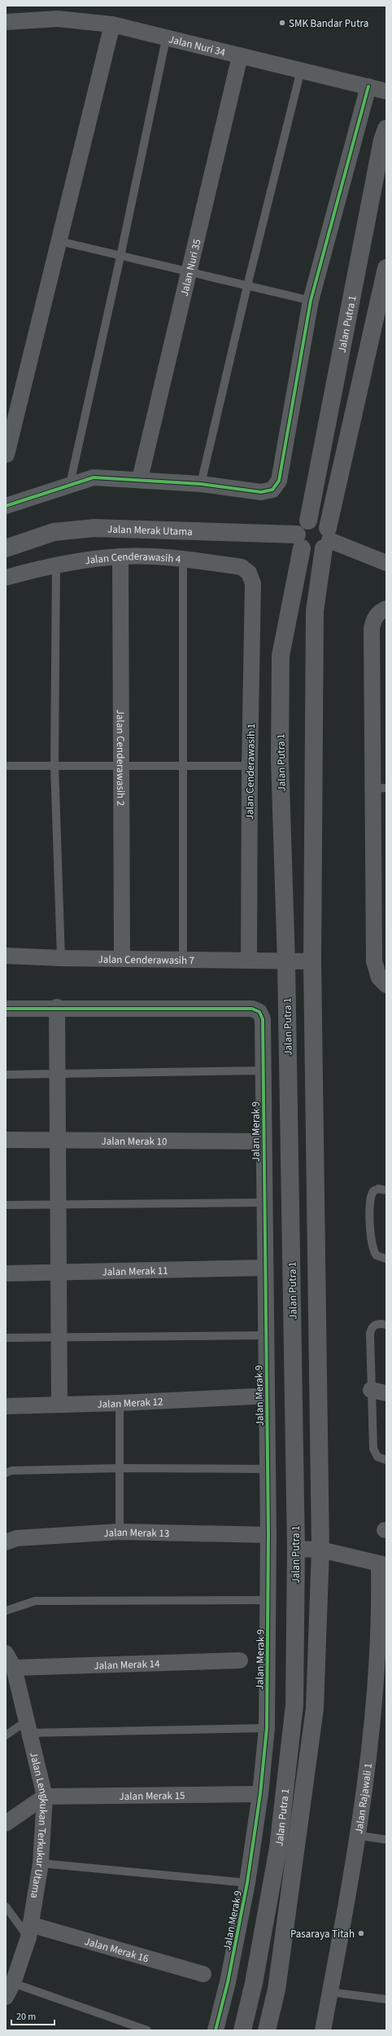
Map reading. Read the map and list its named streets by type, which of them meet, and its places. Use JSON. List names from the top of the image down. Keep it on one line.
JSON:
{"streets":{"main road":["Jalan Putra 1","Jalan Merak Utama"],"street":["Jalan Nuri 34","Jalan Nuri 35","Jalan Cenderawasih 4","Jalan Cenderawasih 2","Jalan Cenderawasih 1","Jalan Cenderawasih 7","Jalan Merak 9","Jalan Merak 10","Jalan Merak 11","Jalan Merak 12","Jalan Merak 13","Jalan Merak 14","Jalan Merak 15","Jalan Rajawali 1","Jalan Lengkukan Terkukur Utama","Jalan Merak 16"]},"crossings":[["Jalan Nuri 34","Jalan Nuri 35"],["Jalan Putra 1","Jalan Merak Utama"],["Jalan Putra 1","Jalan Cenderawasih 7"],["Jalan Cenderawasih 4","Jalan Cenderawasih 2"],["Jalan Cenderawasih 4","Jalan Cenderawasih 1"],["Jalan Cenderawasih 2","Jalan Cenderawasih 7"],["Jalan Cenderawasih 1","Jalan Cenderawasih 7"],["Jalan Merak 9","Jalan Merak 10"],["Jalan Merak 9","Jalan Merak 11"],["Jalan Merak 9","Jalan Merak 13"],["Jalan Merak 9","Jalan Merak 15"],["Jalan Merak 14","Jalan Lengkukan Terkukur Utama"],["Jalan Merak 15","Jalan Lengkukan Terkukur Utama"],["Jalan Lengkukan Terkukur Utama","Jalan Merak 16"]],"places":["SMK Bandar Putra","Pasaraya Titah"],"scale_bar":"20 m"}
